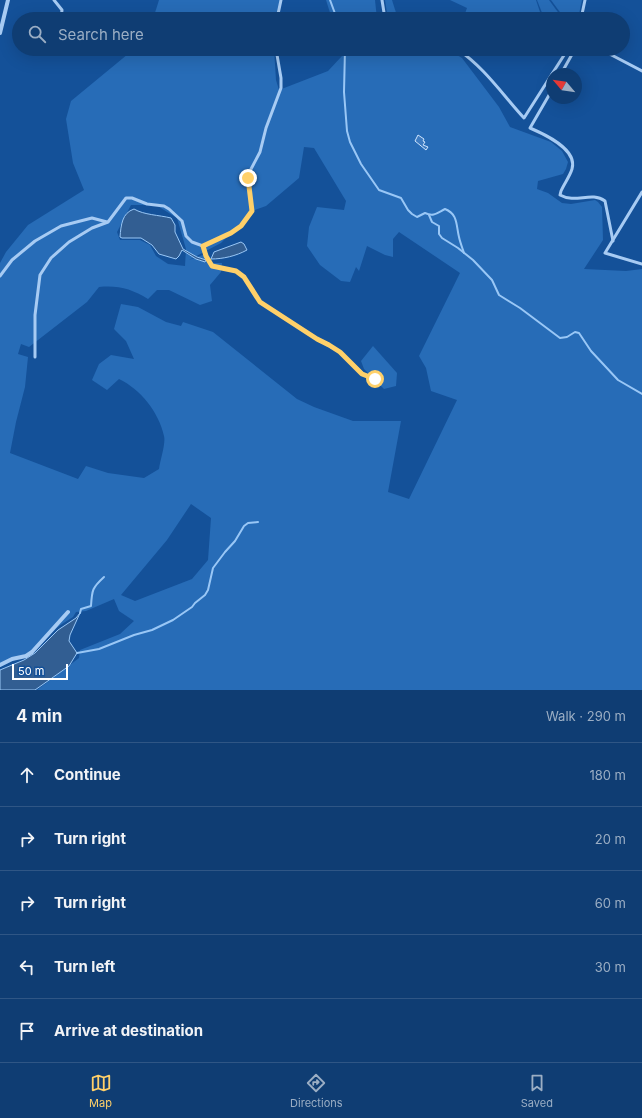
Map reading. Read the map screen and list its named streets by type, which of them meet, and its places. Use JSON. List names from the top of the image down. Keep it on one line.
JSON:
{"scale_bar":"50 m","north":"top left","page":{"search":"Search here","scale":"50 m","heading":["4 min","Walk · 290 m"],"list":[["Continue","180 m"],["Turn right","20 m"],["Turn right","60 m"],["Turn left","30 m"],"Arrive at destination"],"nav":["Map","Directions","Saved"]}}
